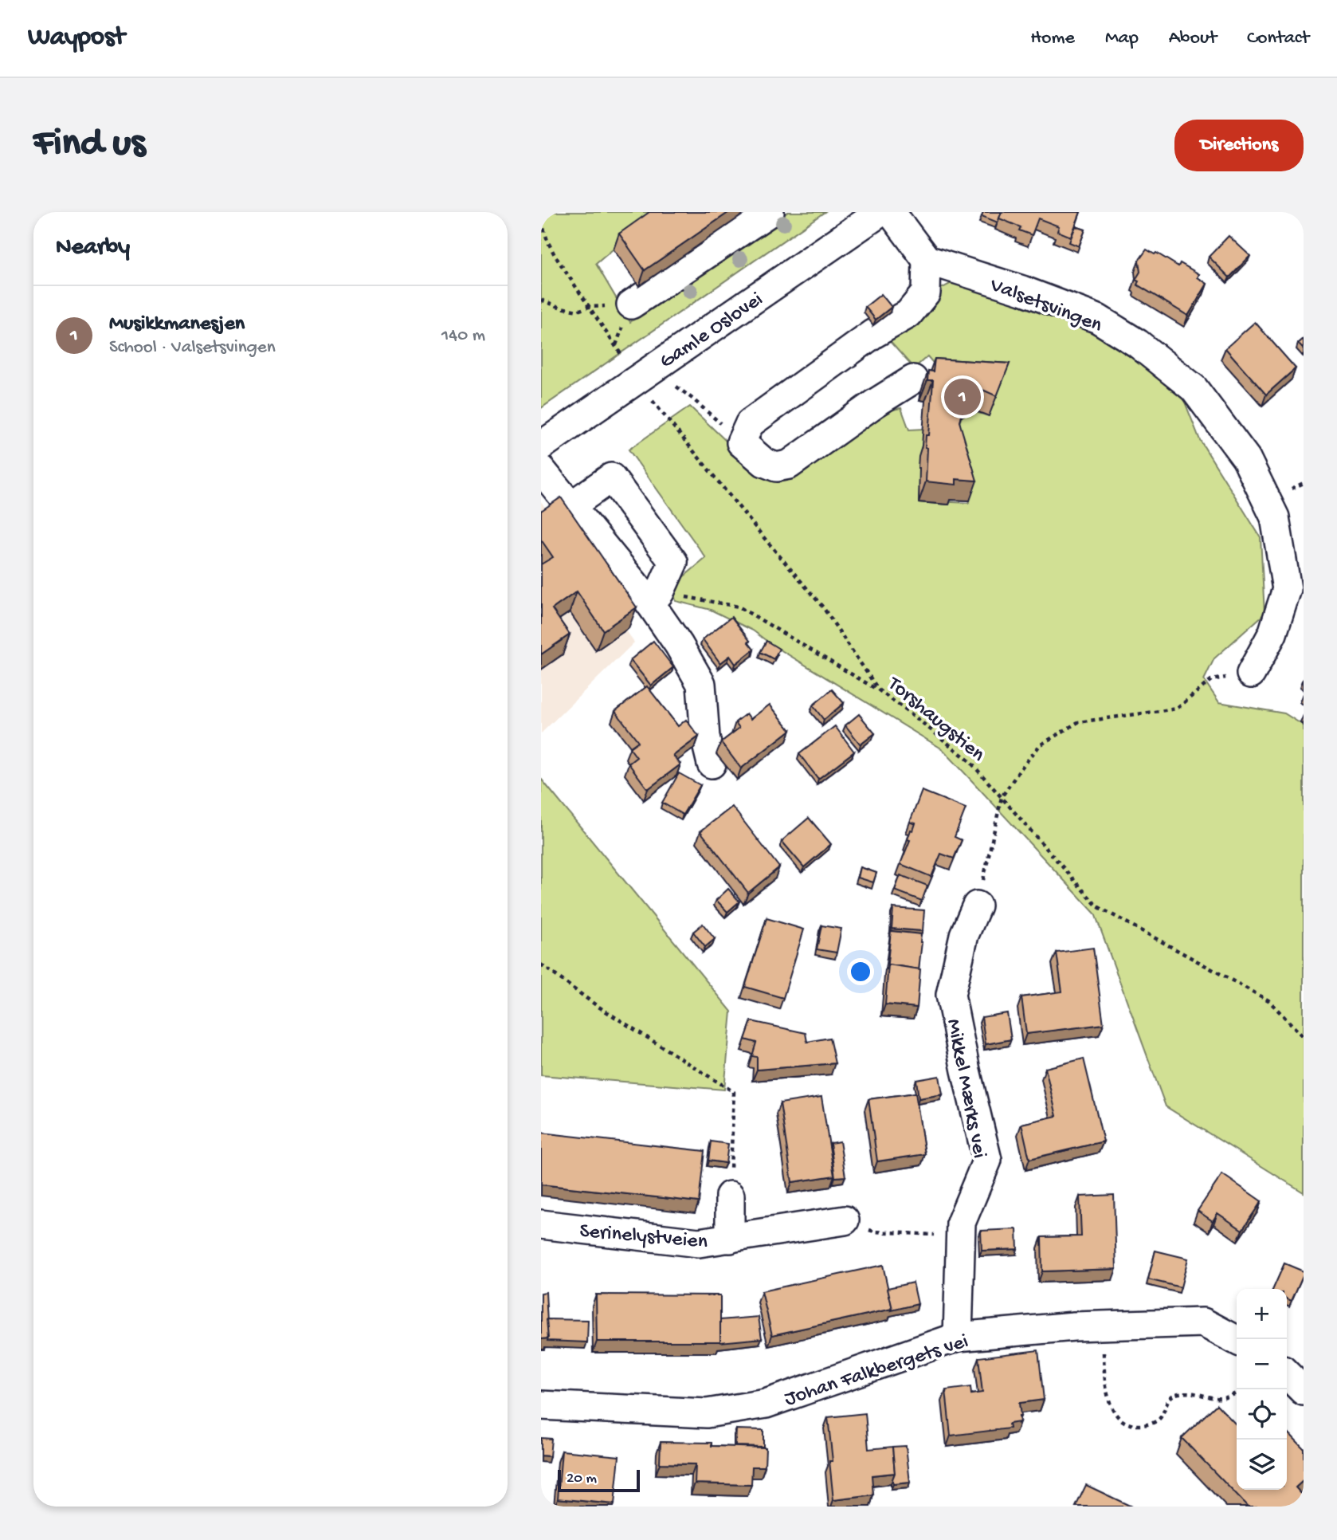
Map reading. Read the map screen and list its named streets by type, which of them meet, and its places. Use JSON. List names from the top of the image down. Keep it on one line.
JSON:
{"streets":{"street":["Valsetsvingen","Gamle Oslovei","Mikkel Mærks vei","Serinelystveien","Johan Falkbergets vei"],"path":["Torshaugstien"]},"crossings":[["Gamle Oslovei","Torshaugstien"],["Mikkel Mærks vei","Johan Falkbergets vei"]],"scale_bar":"20 m","page":{"header":"Waypost","nav":["Home","Map","About","Contact"],"buttons":"Directions","title":"Find us","heading":"Nearby","list":[{"mark":"1","name":"Musikkmanesjen","note":"School · Valsetsvingen","value":"140 m"}],"pins":"1","map_buttons":["+","−"],"scale":"20 m"}}
